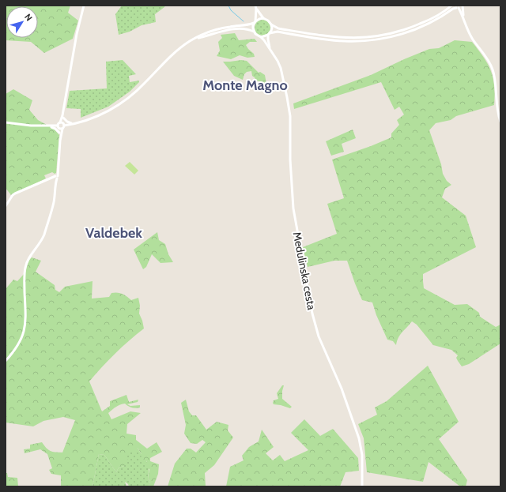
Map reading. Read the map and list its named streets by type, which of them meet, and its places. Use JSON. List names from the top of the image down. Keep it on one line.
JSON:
{"streets":{"main road":["Medulinska cesta"]},"districts":["Monte Magno","Valdebek"],"north":"top right"}
